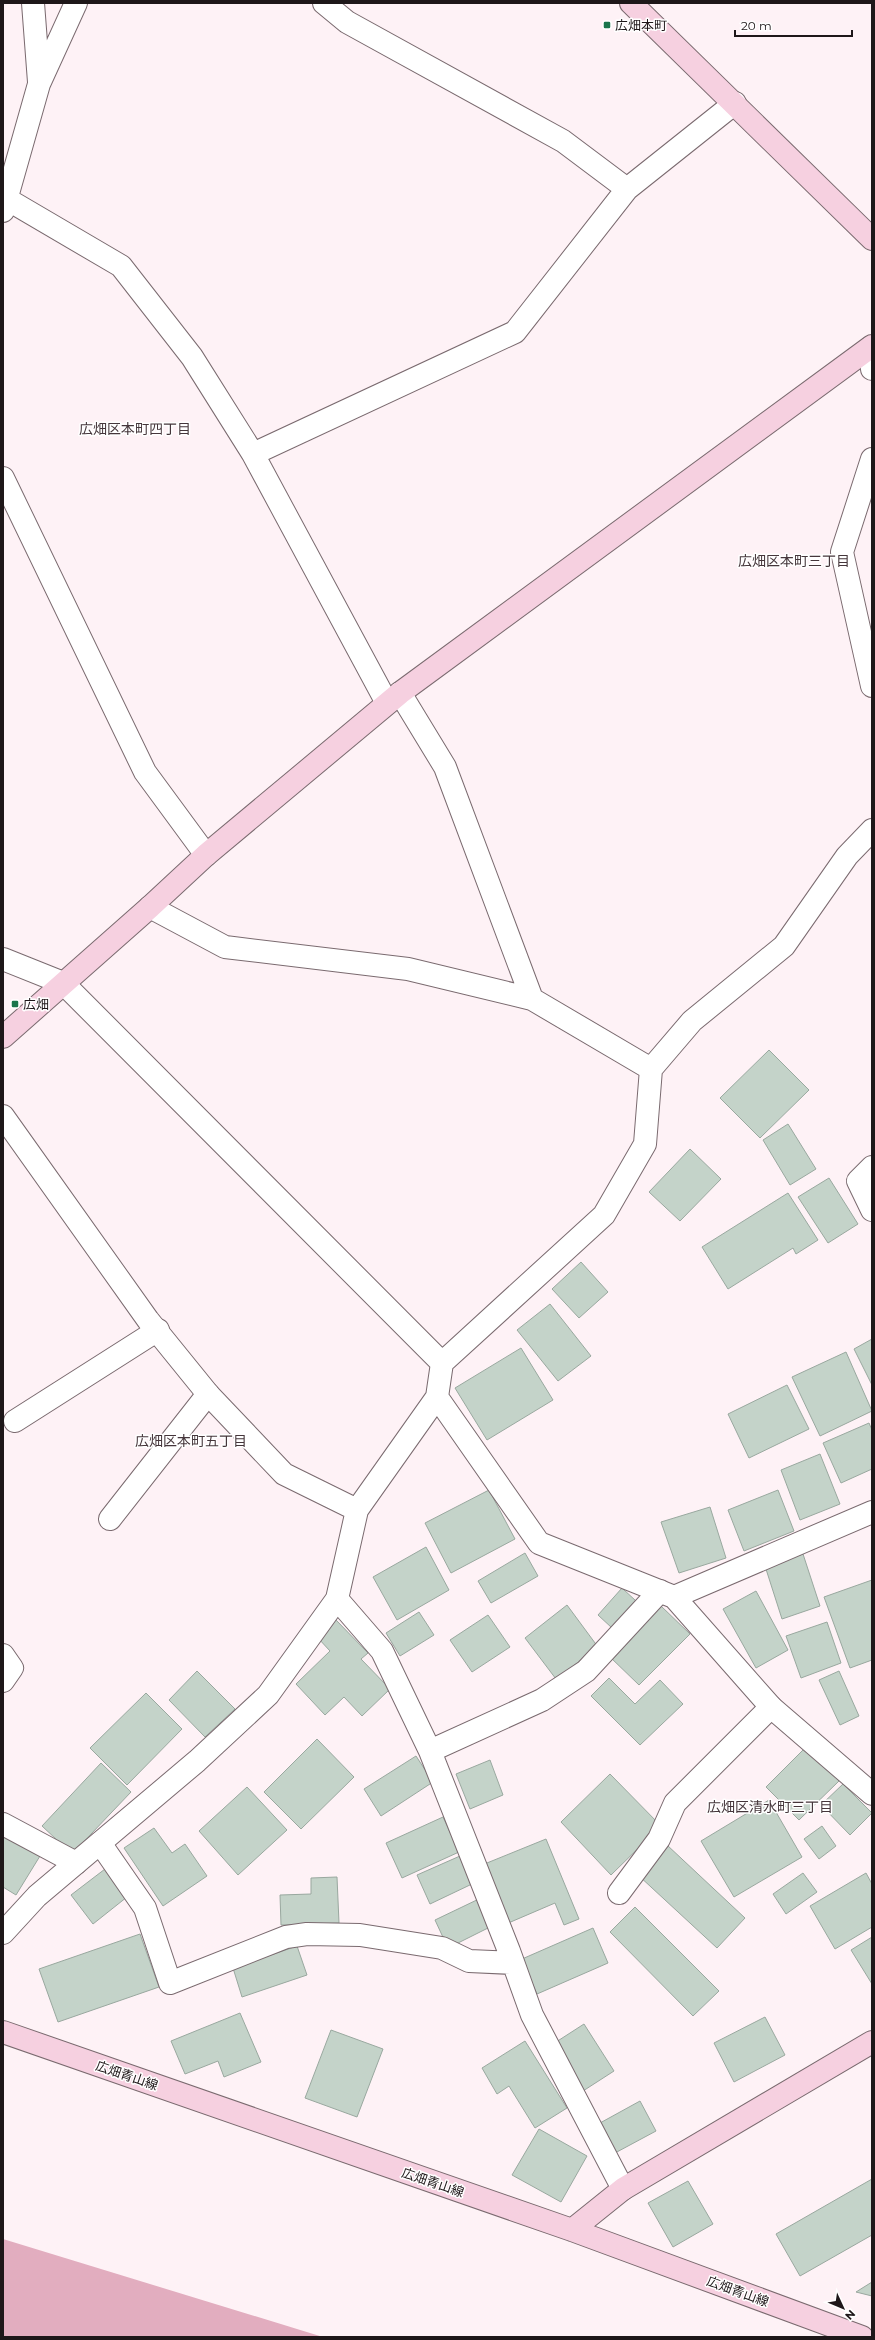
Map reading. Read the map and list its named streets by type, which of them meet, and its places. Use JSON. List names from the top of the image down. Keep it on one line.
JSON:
{"streets":{"street":["広畑青山線"]},"districts":["広畑区本町四丁目","広畑区本町三丁目","広畑区本町五丁目","広畑区清水町三丁目"],"places":{"transit":["広畑本町","広畑"]},"scale_bar":"20 m","north":"bottom right"}
